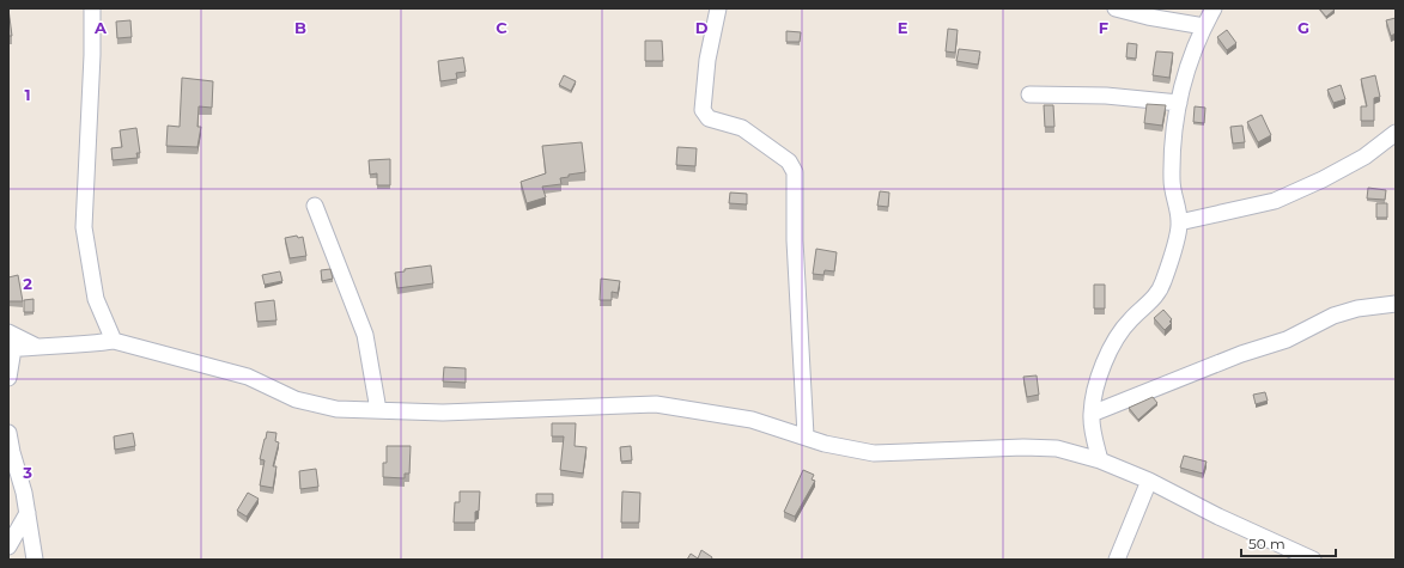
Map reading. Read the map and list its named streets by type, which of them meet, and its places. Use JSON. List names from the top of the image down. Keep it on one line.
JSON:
{"scale_bar":"50 m","grid":{"columns":["A","B","C","D","E","F","G"],"rows":["1","2","3"]}}
